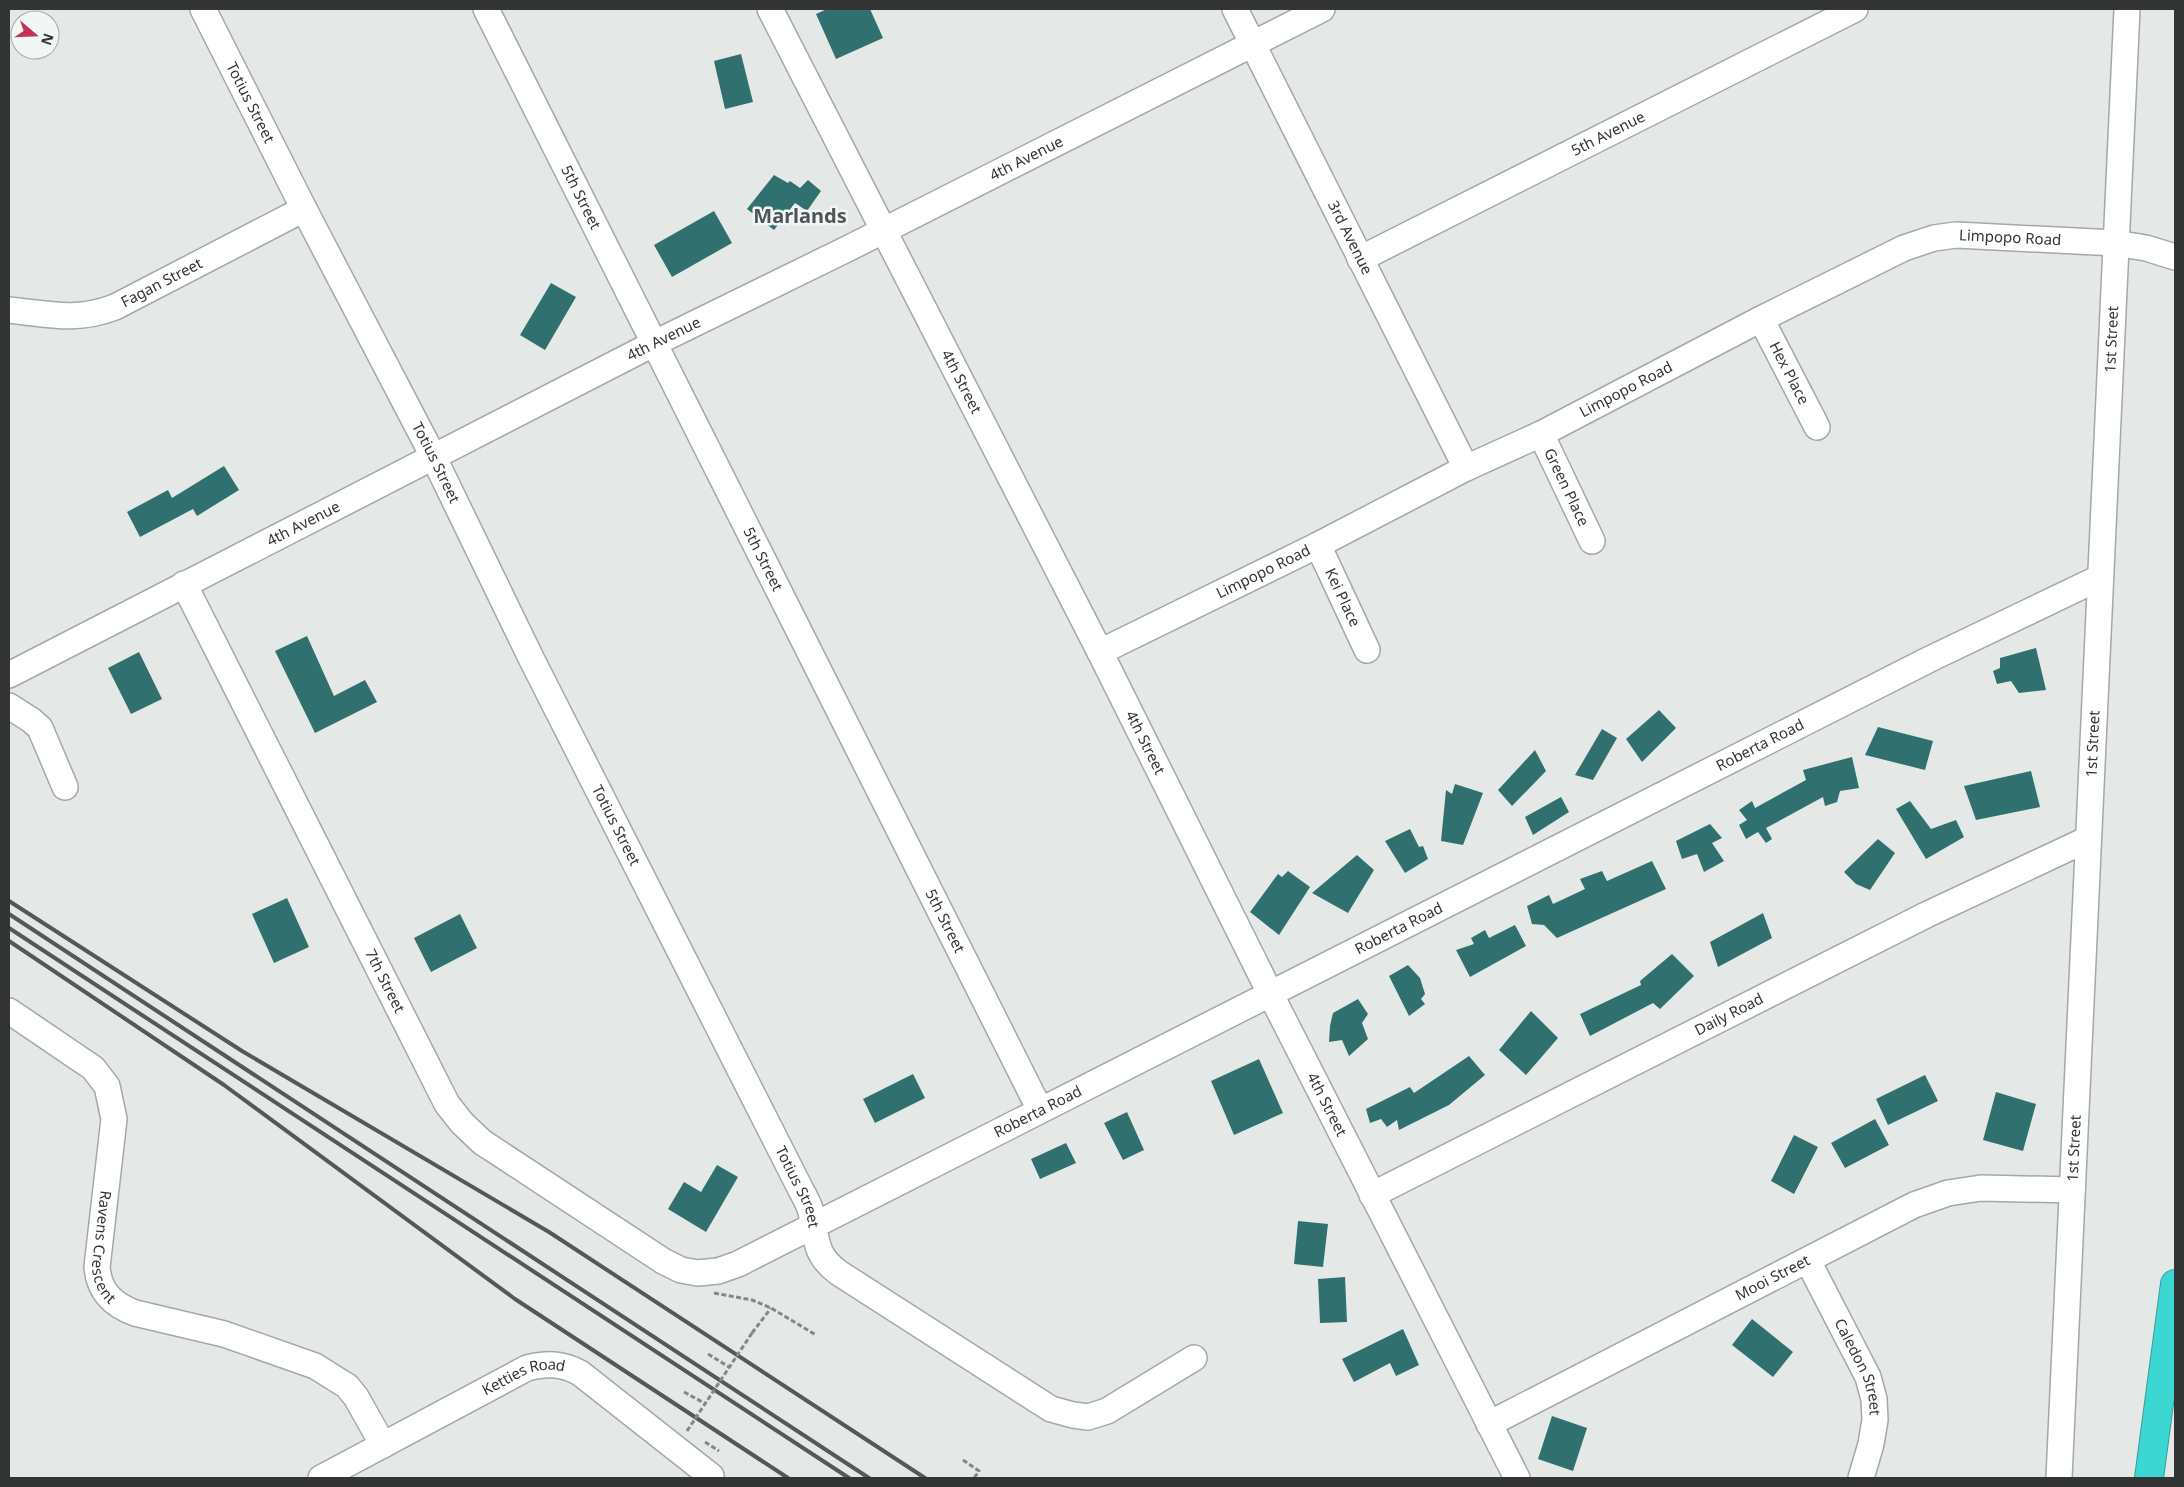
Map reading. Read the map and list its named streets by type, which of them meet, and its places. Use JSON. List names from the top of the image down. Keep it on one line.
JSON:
{"streets":{"street":["Totius Street","5th Avenue","4th Avenue","5th Street","3rd Avenue","Limpopo Road","Fagan Street","1st Street","Hex Place","4th Street","Green Place","Kei Place","Roberta Road","7th Street","Daily Road","Ravens Crescent","Mooi Street","Caledon Street","Ketties Road"]},"crossings":[["Totius Street","4th Avenue"],["Totius Street","Fagan Street"],["Totius Street","Roberta Road"],["5th Avenue","3rd Avenue"],["4th Avenue","5th Street"],["4th Avenue","3rd Avenue"],["4th Avenue","4th Street"],["4th Avenue","7th Street"],["5th Street","Roberta Road"],["3rd Avenue","Limpopo Road"],["Limpopo Road","1st Street"],["Limpopo Road","Hex Place"],["Limpopo Road","4th Street"],["Limpopo Road","Green Place"],["Limpopo Road","Kei Place"],["1st Street","Roberta Road"],["1st Street","Daily Road"],["1st Street","Mooi Street"],["4th Street","Roberta Road"],["4th Street","Daily Road"],["4th Street","Mooi Street"],["Roberta Road","7th Street"],["Ravens Crescent","Ketties Road"],["Mooi Street","Caledon Street"]],"districts":["Marlands"],"north":"right"}
